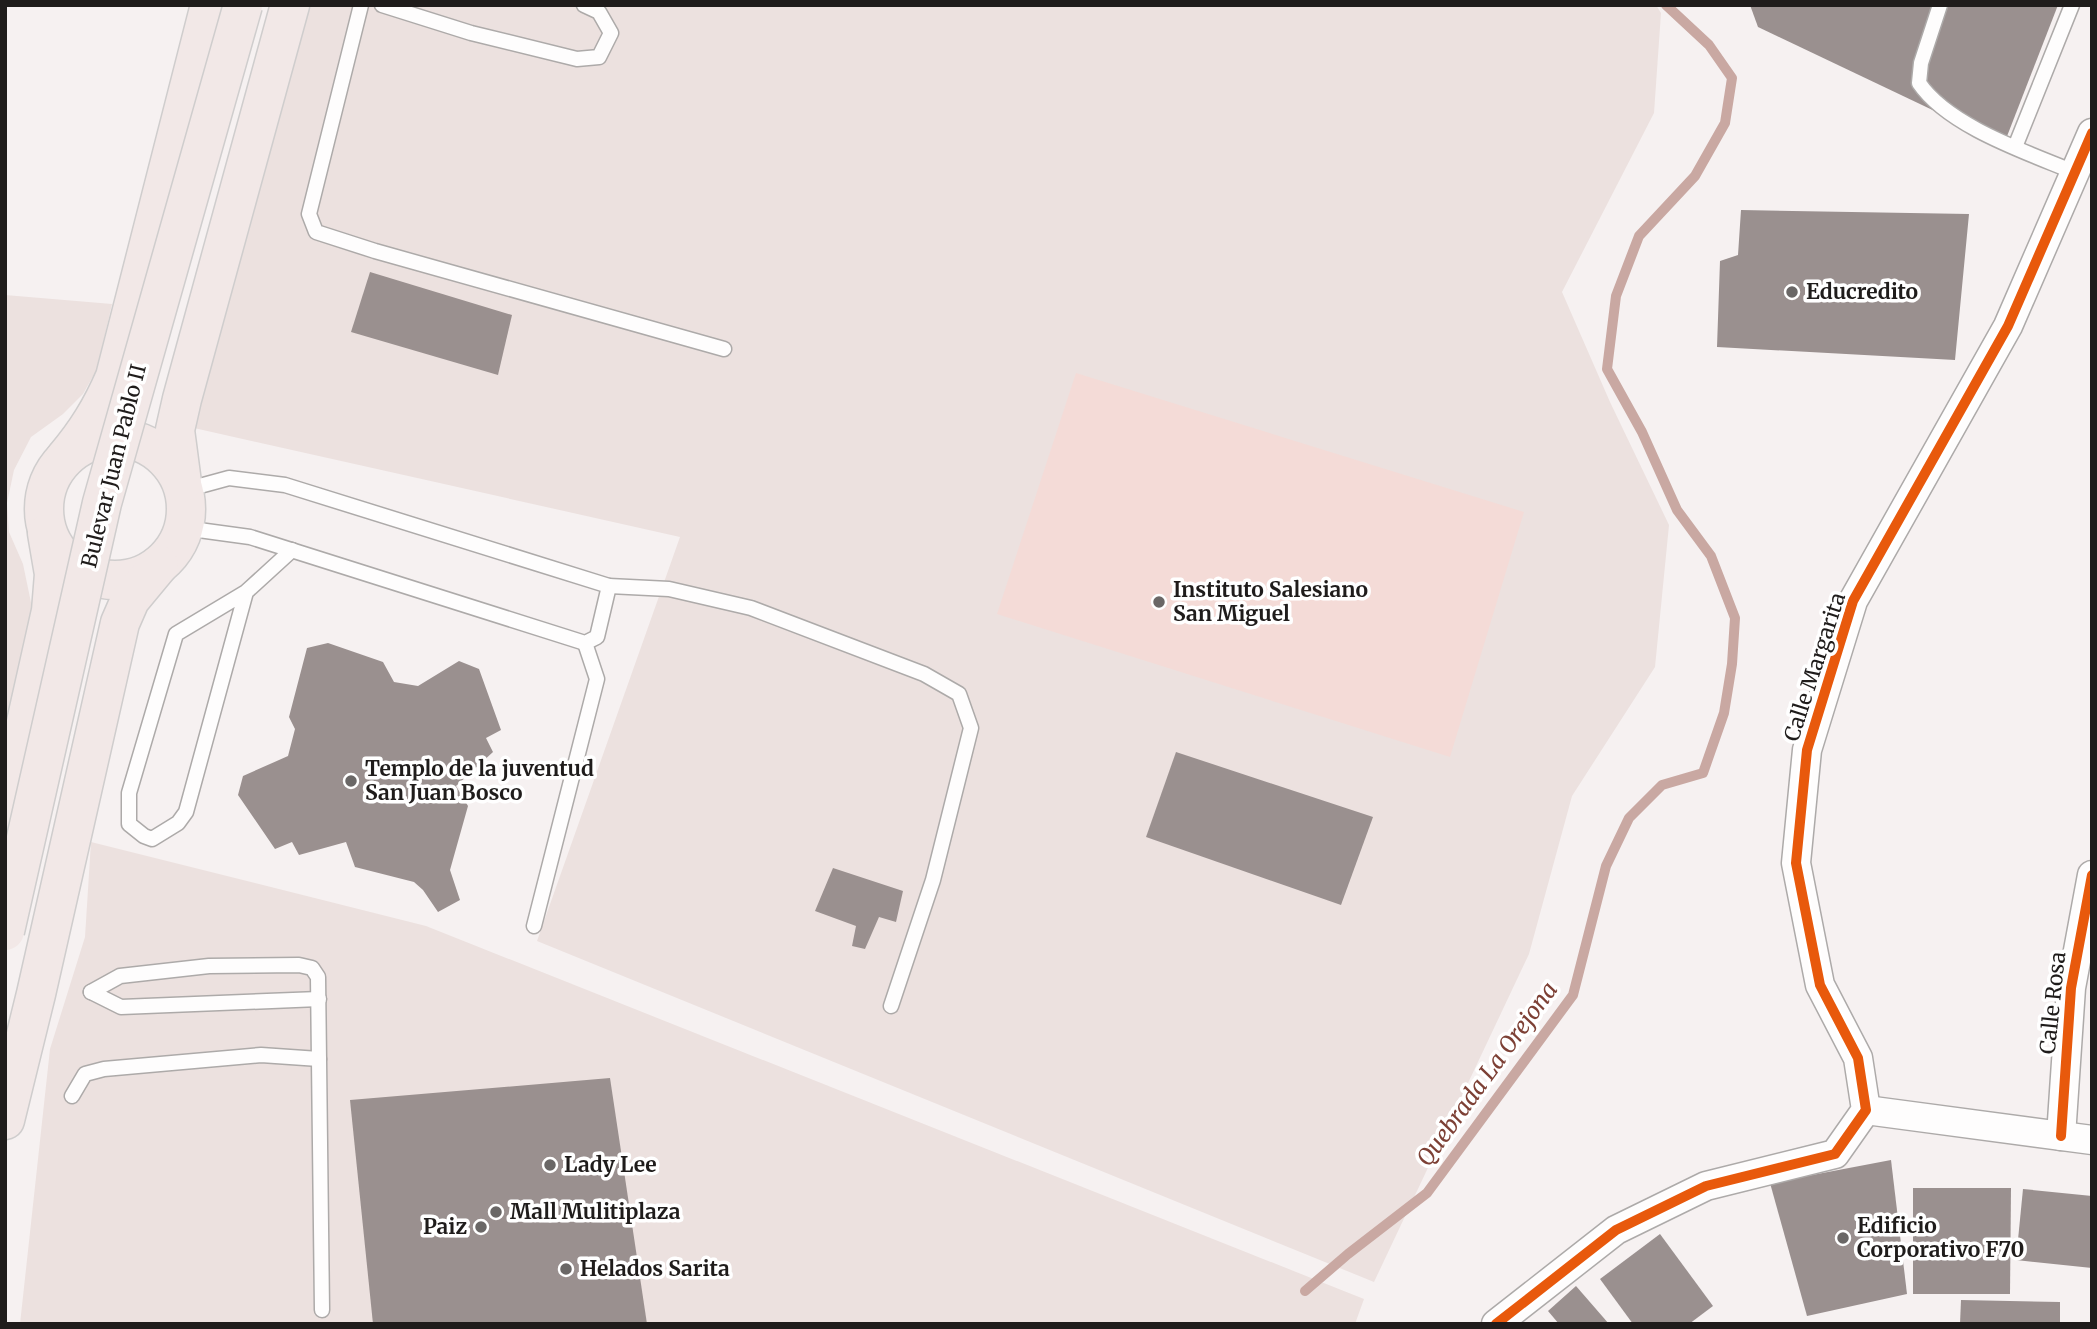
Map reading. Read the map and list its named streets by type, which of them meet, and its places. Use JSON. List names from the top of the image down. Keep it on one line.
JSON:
{"streets":{"main road":["Bulevar Juan Pablo II"],"street":["Calle Margarita","Calle Rosa"]},"water":["Quebrada La Orejona"],"places":["Educredito","Instituto Salesiano San Miguel","Templo de la juventud San Juan Bosco","Lady Lee","Mall Mulitiplaza","Paiz","Edificio Corporativo F70","Helados Sarita"]}
